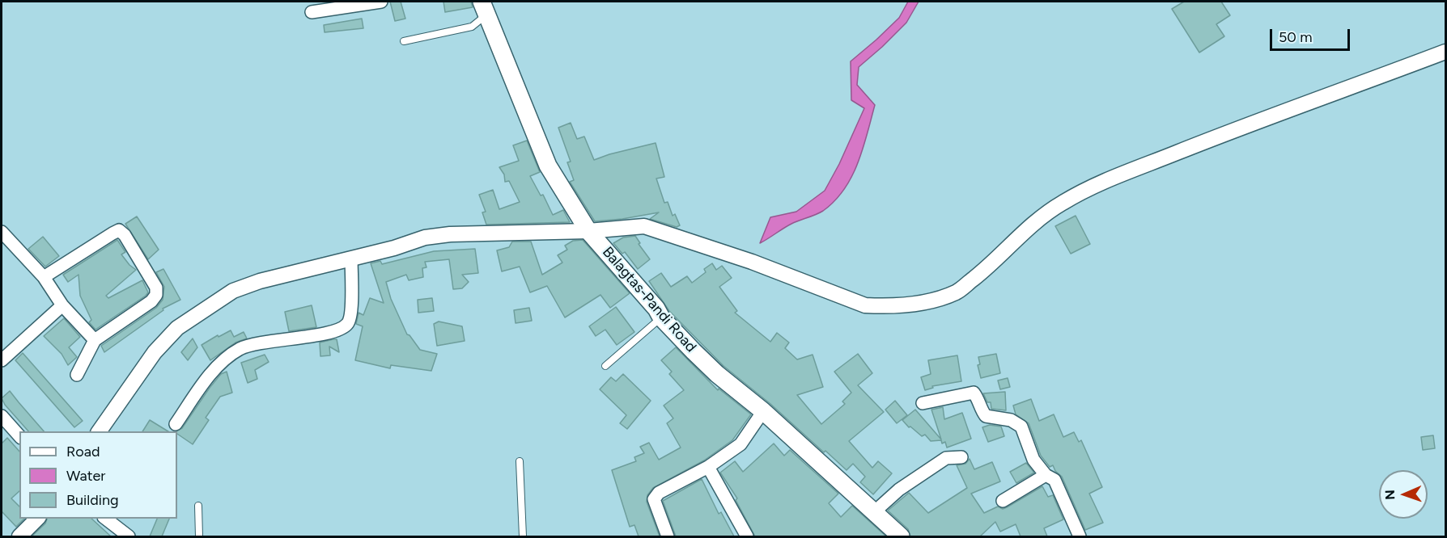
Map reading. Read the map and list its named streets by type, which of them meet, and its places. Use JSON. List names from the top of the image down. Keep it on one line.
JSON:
{"streets":{"main road":["Balagtas-Pandi Road"]},"legend":["Road","Water","Building"],"scale_bar":"50 m","north":"left"}
